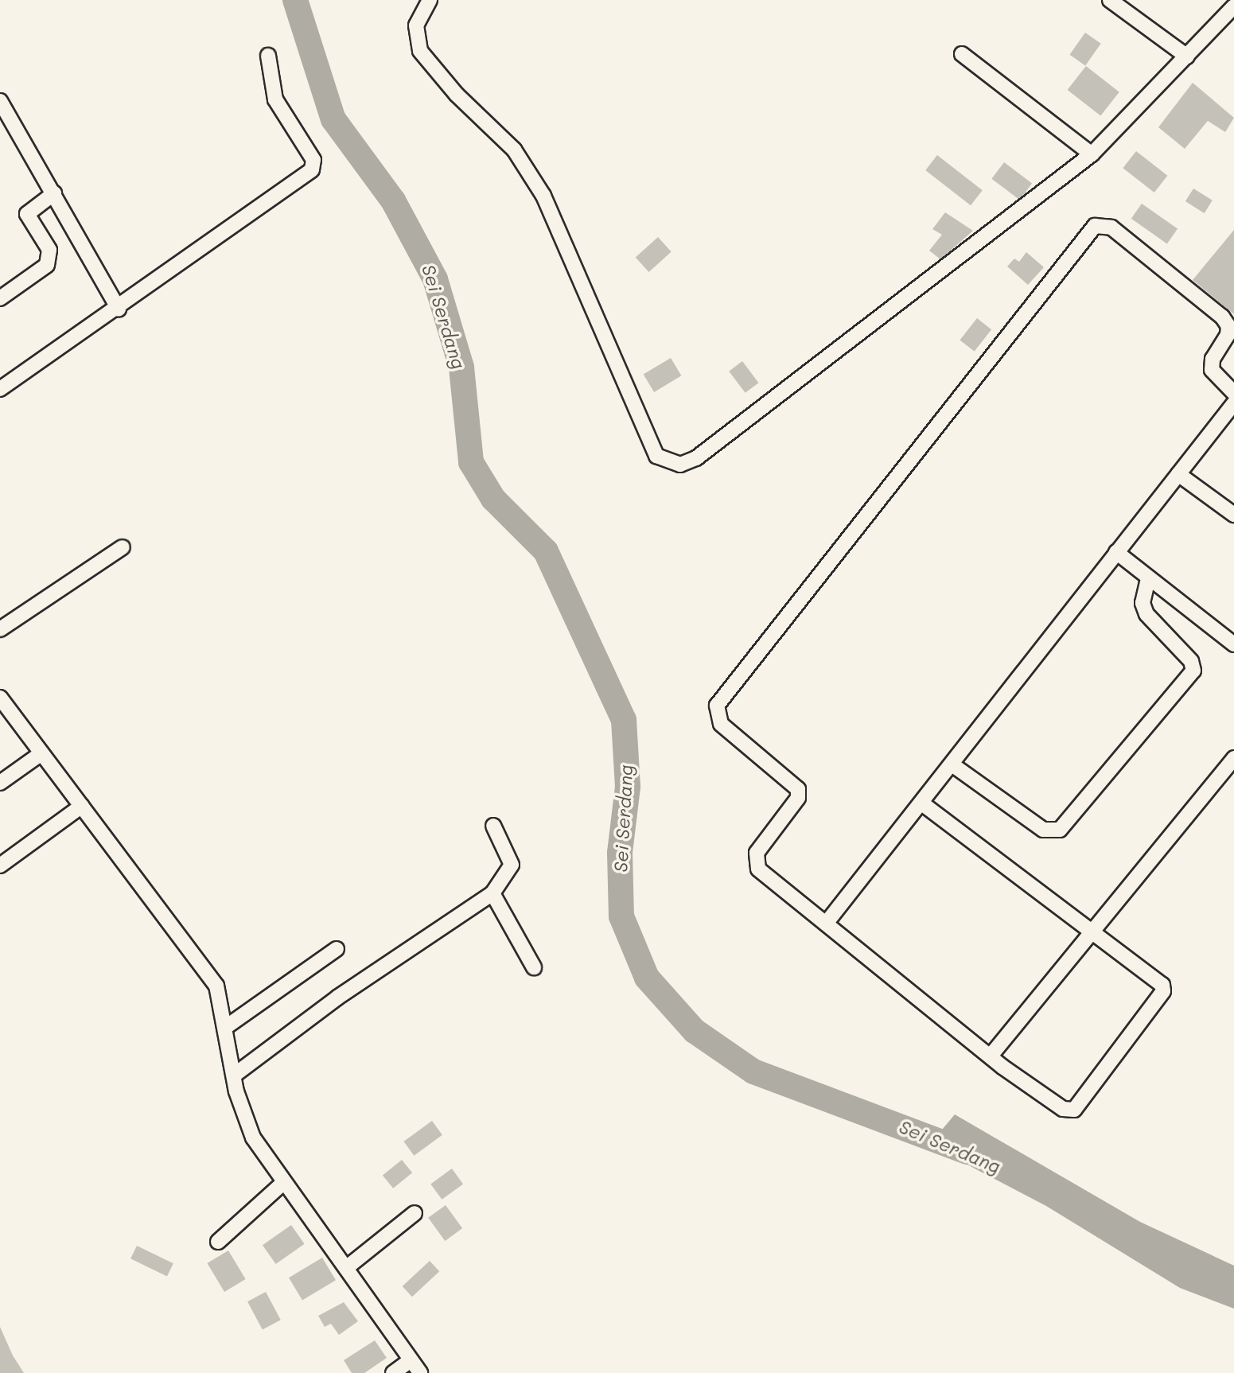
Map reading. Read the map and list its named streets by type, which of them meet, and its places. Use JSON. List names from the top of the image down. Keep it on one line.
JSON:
{"water":["Sei Serdang"]}
